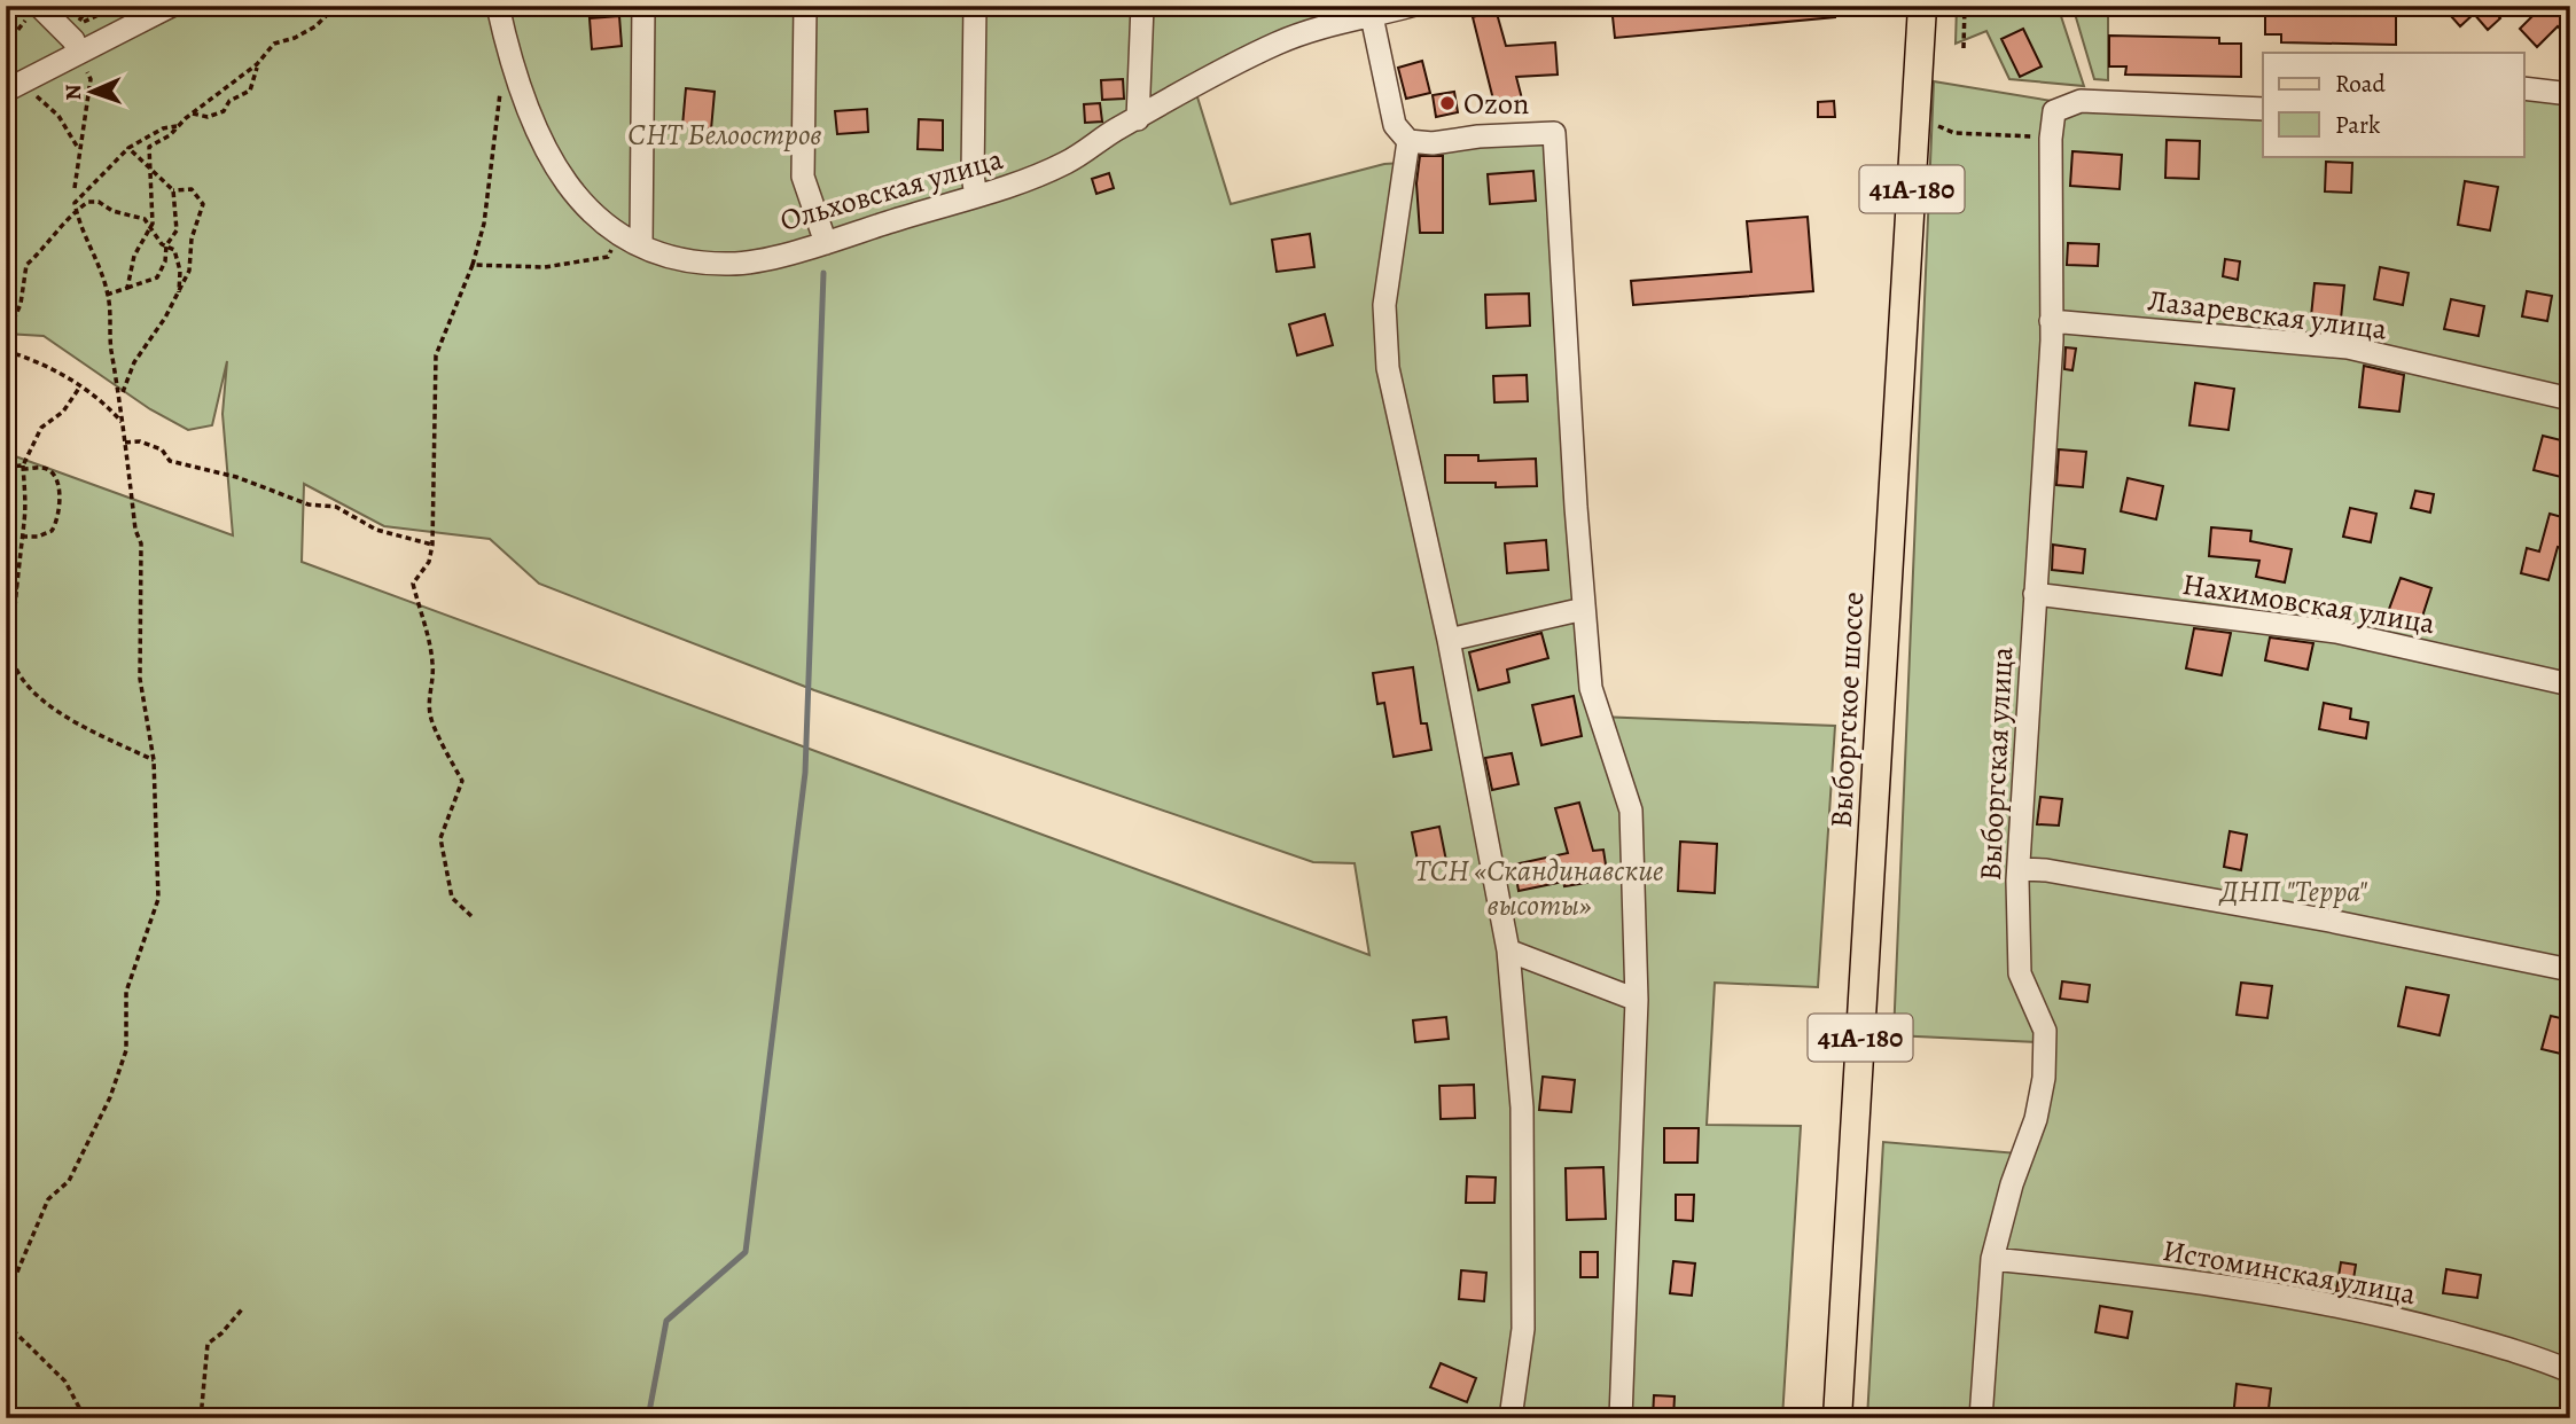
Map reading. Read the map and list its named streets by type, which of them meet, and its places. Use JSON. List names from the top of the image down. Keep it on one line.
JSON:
{"streets":{"main road":["41А-180","Выборгское шоссе"],"street":["Ольховская улица","Лазаревская улица","Нахимовская улица","Выборгская улица","Истоминская улица"]},"crossings":[["Лазаревская улица","Выборгская улица"],["Нахимовская улица","Выборгская улица"],["Выборгская улица","Истоминская улица"]],"parks":["СНТ Белоостров","ТСН «Скандинавские высоты»","ДНП \"Терра\""],"places":["Ozon"],"legend":["Road","Park"],"north":"left"}
